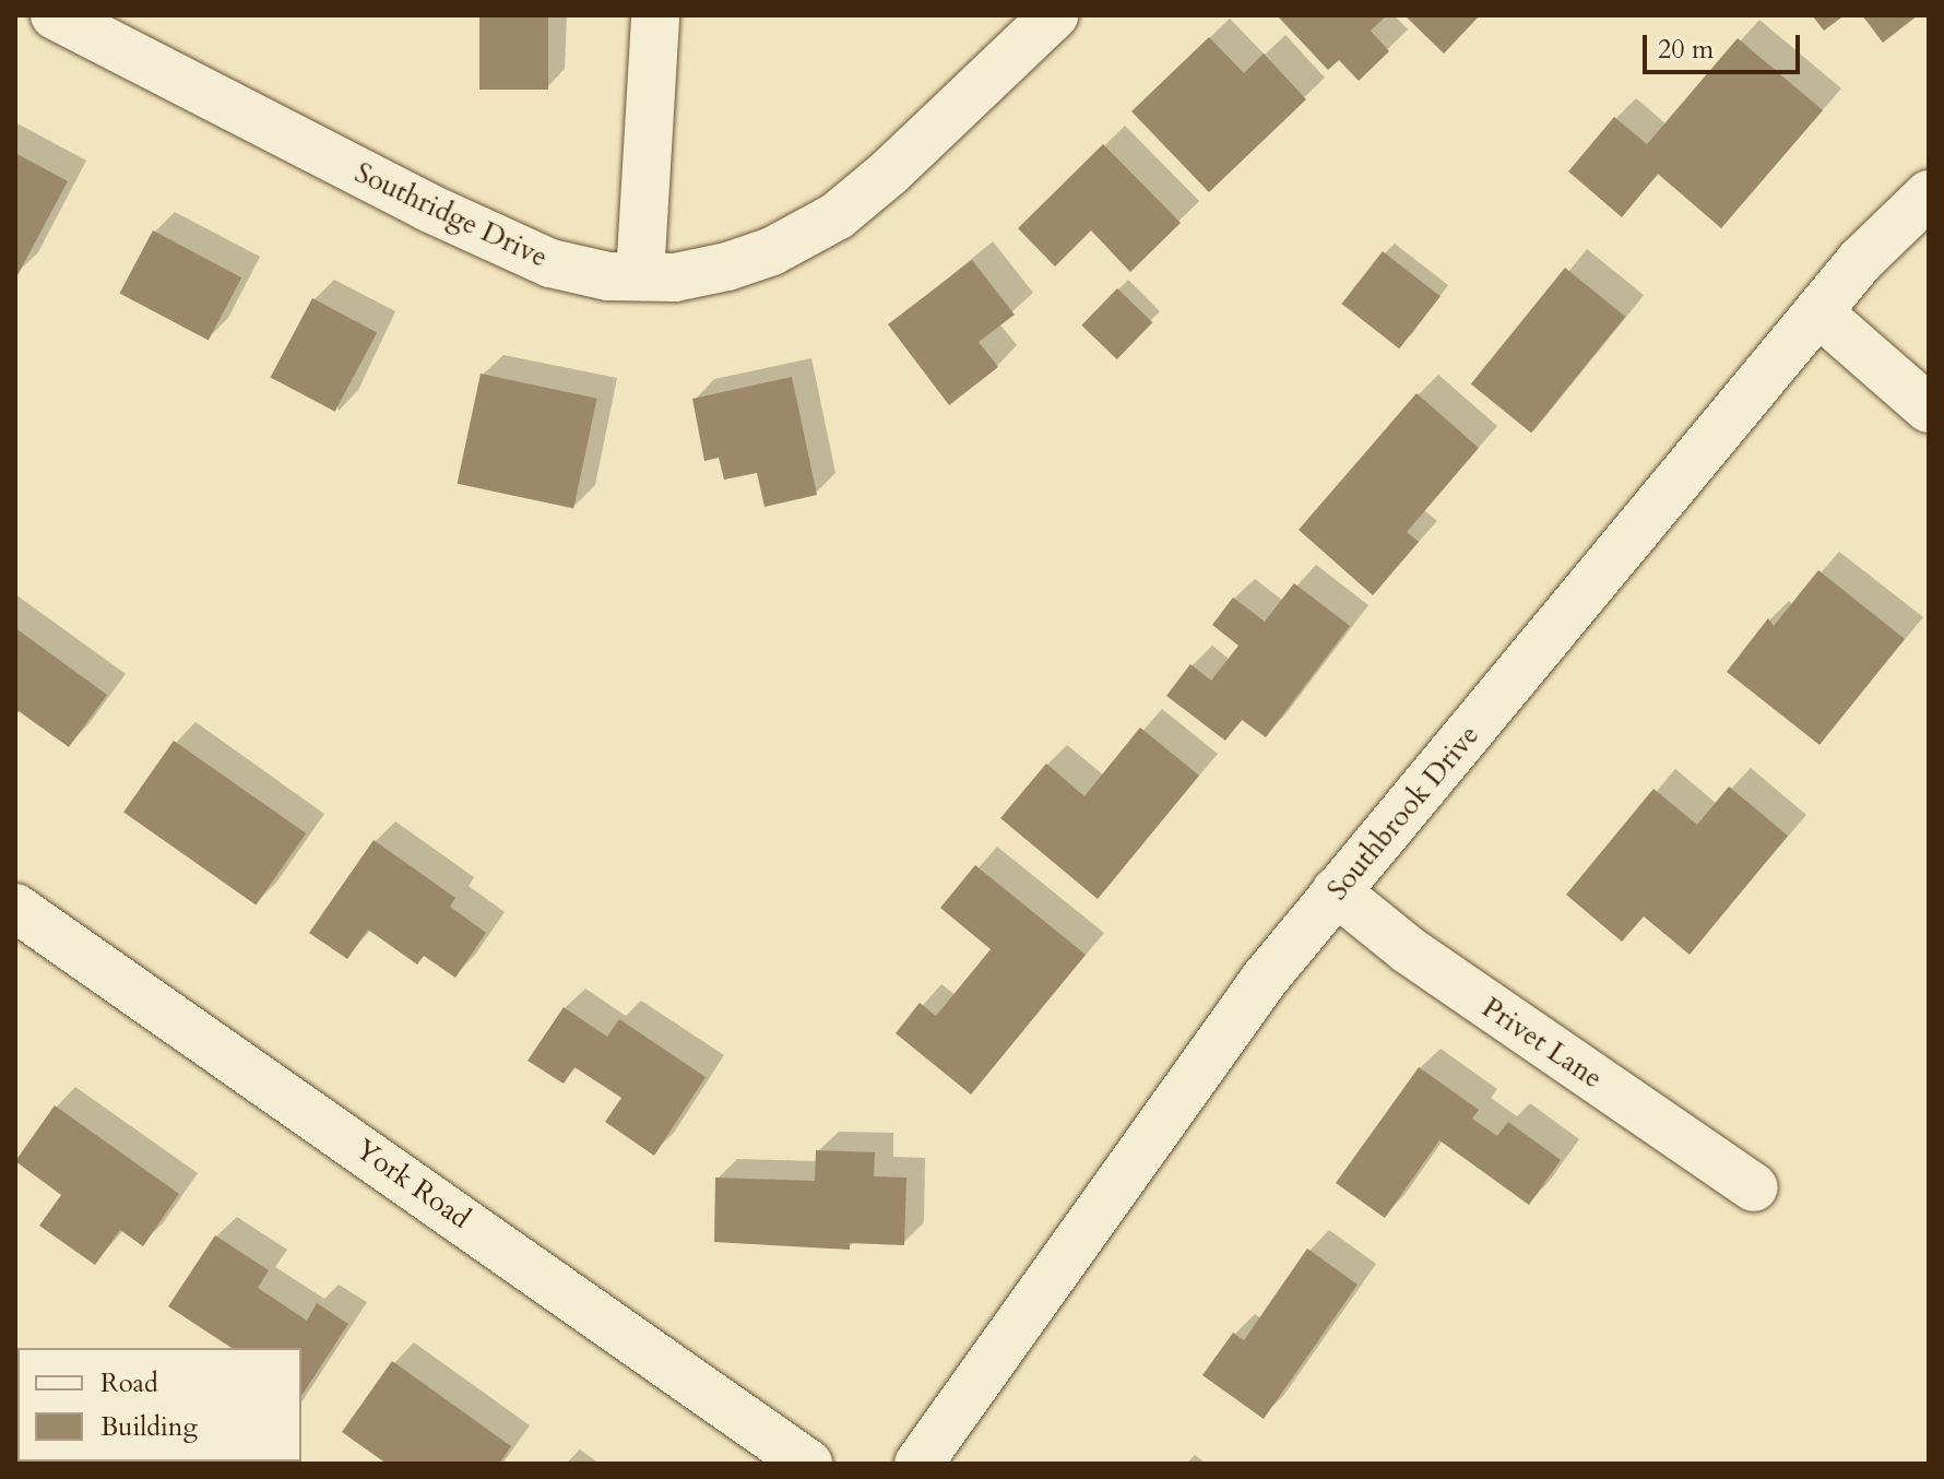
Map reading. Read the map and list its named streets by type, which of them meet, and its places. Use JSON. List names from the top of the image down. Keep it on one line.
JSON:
{"streets":{"street":["Southridge Drive","Southbrook Drive","Privet Lane","York Road"]},"crossings":[["Southbrook Drive","Privet Lane"]],"legend":["Road","Building"],"scale_bar":"20 m"}
